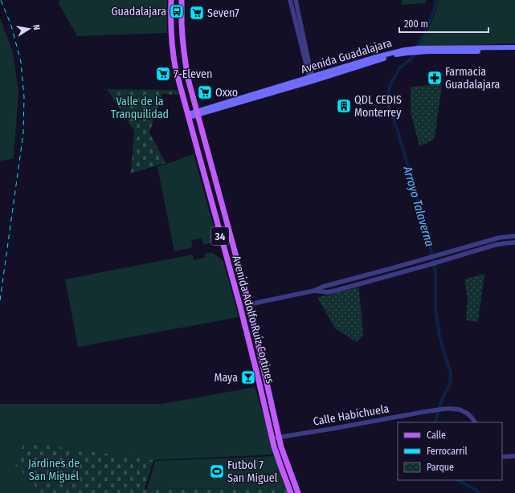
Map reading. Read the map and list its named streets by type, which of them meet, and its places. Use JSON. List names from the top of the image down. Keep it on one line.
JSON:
{"streets":{"main road":["Avenida Guadalajara","34","Avenida Adolfo Ruíz Cortines"],"street":["Calle Habichuela"]},"crossings":[["Avenida Guadalajara","Avenida Adolfo Ruíz Cortines"],["Avenida Adolfo Ruíz Cortines","Calle Habichuela"]],"water":["Arroyo Talaverna"],"parks":["Valle de la Tranquilidad","Jardines de San Miguel"],"places":{"bus stop":["Guadalajara"],"supermarket":["Seven7","7-Eleven","Oxxo"],"pharmacy":["Farmacia Guadalajara"],"building":["QDL CEDIS Monterrey"],"bar":["Maya"],"sports":["Futbol 7 San Miguel"]},"legend":["Calle","Ferrocarril","Parque"],"scale_bar":"200 m","north":"right"}
